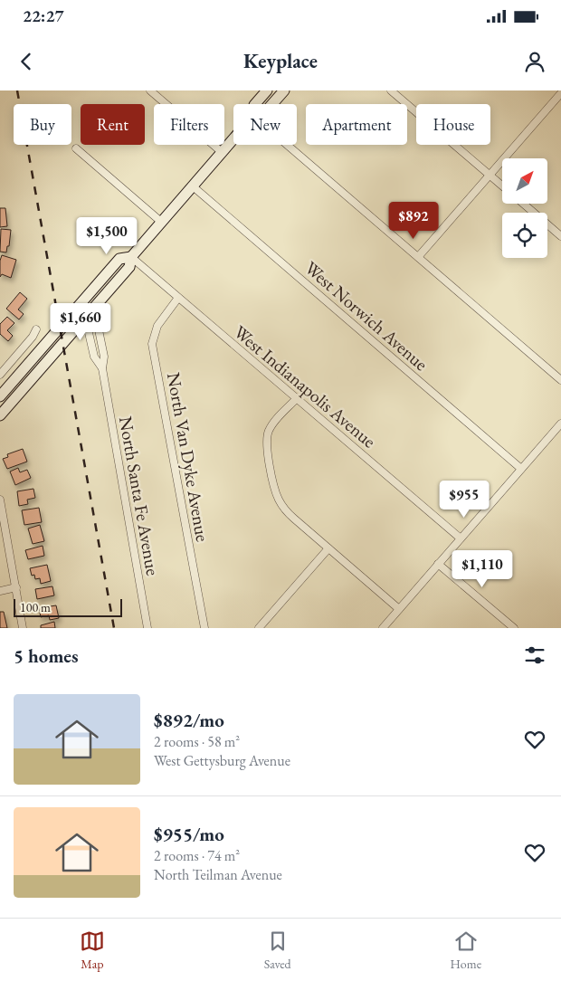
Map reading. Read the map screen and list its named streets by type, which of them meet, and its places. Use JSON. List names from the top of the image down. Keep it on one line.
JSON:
{"streets":{"street":["West Norwich Avenue","West Indianapolis Avenue","North Van Dyke Avenue","North Santa Fe Avenue"]},"crossings":[["West Indianapolis Avenue","North Van Dyke Avenue"]],"scale_bar":"100 m","north":"top right","page":{"status":"22:27","header":"Keyplace","chip":["Buy","Rent","Filters","New","Apartment","House"],"price":["$892","$1,500","$1,660","$955","$1,110"],"scale":"100 m","heading":"5 homes","list":[{"name":"$892/mo","note":"2 rooms · 58 m² · West Gettysburg Avenue"},{"name":"$955/mo","note":"2 rooms · 74 m² · North Teilman Avenue"}],"tabs":["Map","Saved","Home"]}}
